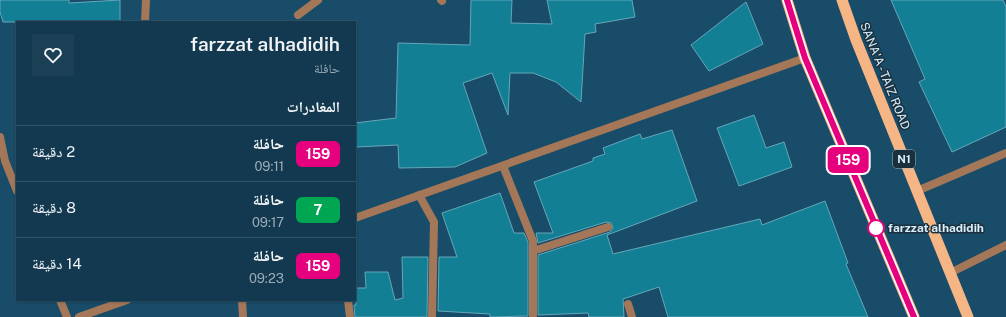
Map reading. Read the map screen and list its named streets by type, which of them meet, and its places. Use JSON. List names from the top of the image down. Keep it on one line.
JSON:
{"streets":{"highway":["SANA'A - TAIZ ROAD","N1"]},"places":["farzzat alhadidih"],"lines":["bus line 159"],"page":{"on_map":"159","heading":[["farzzat alhadidih","حافلة"],"المغادرات"],"list":[{"mark":"159","name":"حافلة","note":"09:11","value":"2 دقيقة"},{"mark":"7","name":"حافلة","note":"09:17","value":"8 دقيقة"},{"mark":"159","name":"حافلة","note":"09:23","value":"14 دقيقة"}]}}
